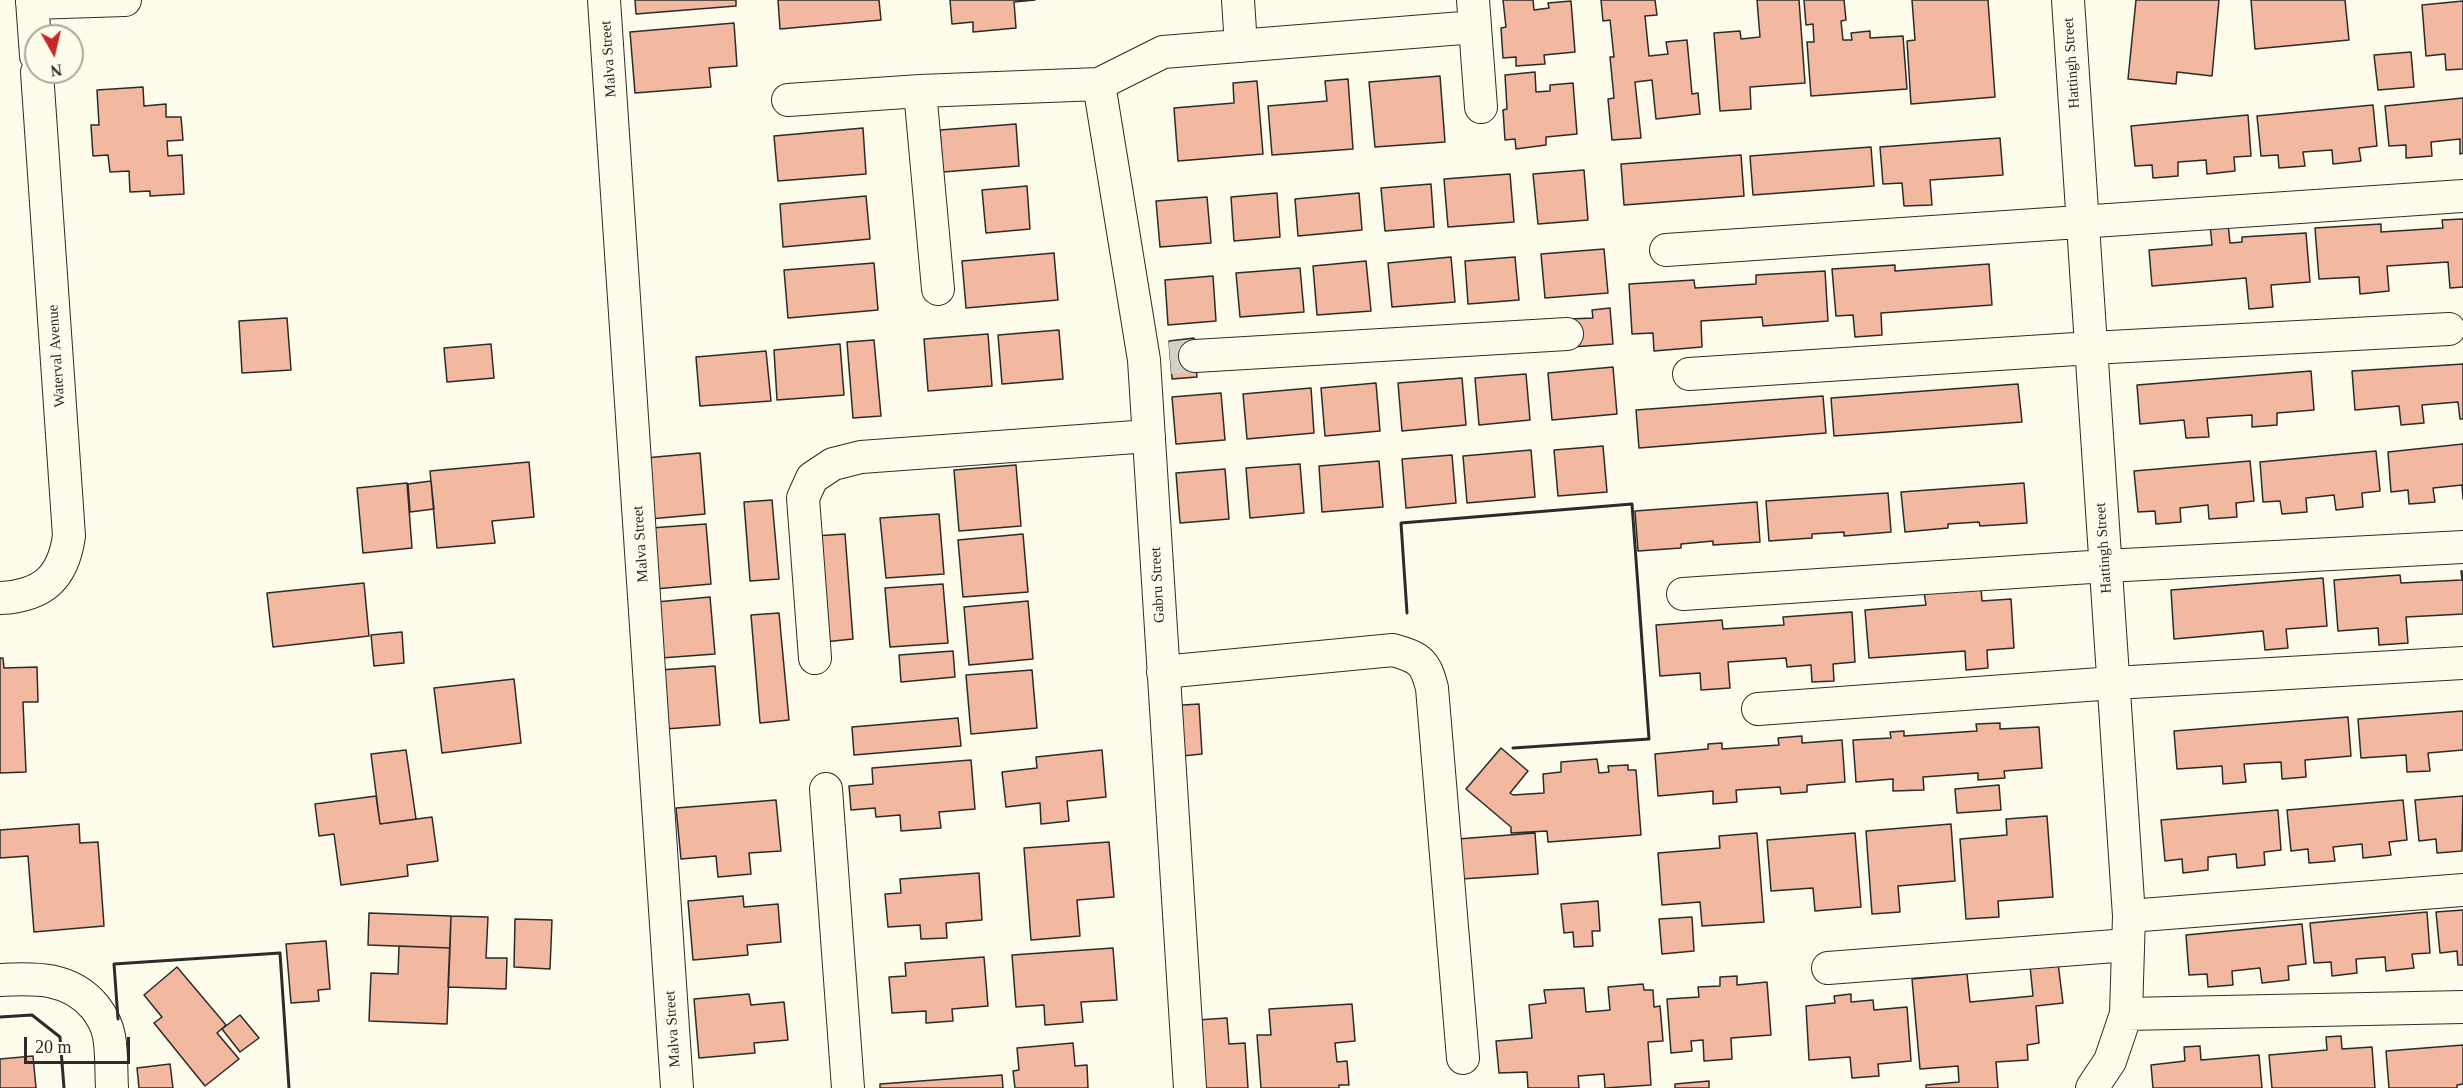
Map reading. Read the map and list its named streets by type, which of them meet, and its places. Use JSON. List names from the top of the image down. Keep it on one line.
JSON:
{"streets":{"street":["Malva Street","Hattingh Street","Waterval Avenue","Gabru Street"]},"scale_bar":"20 m","north":"bottom"}
